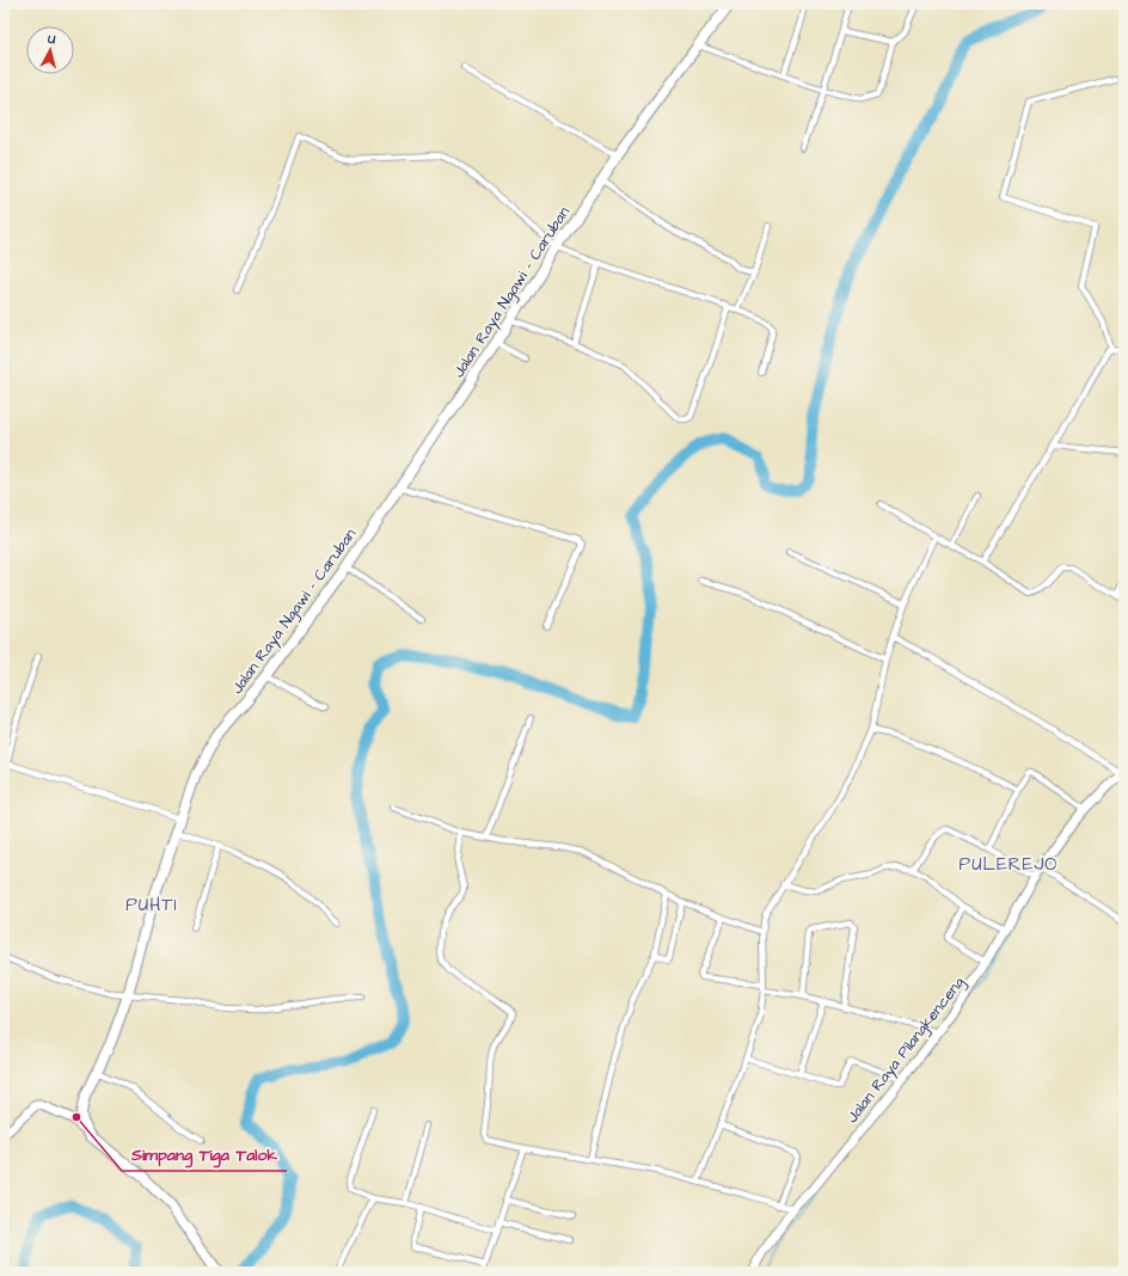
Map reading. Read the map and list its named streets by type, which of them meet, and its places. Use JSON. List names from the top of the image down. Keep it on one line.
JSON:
{"streets":{"highway":["Jalan Raya Ngawi - Caruban"],"main road":["Jalan Raya Pilangkenceng"]},"districts":["PULEREJO","PUHTI"],"places":["Simpang Tiga Talok"],"north":"top"}
